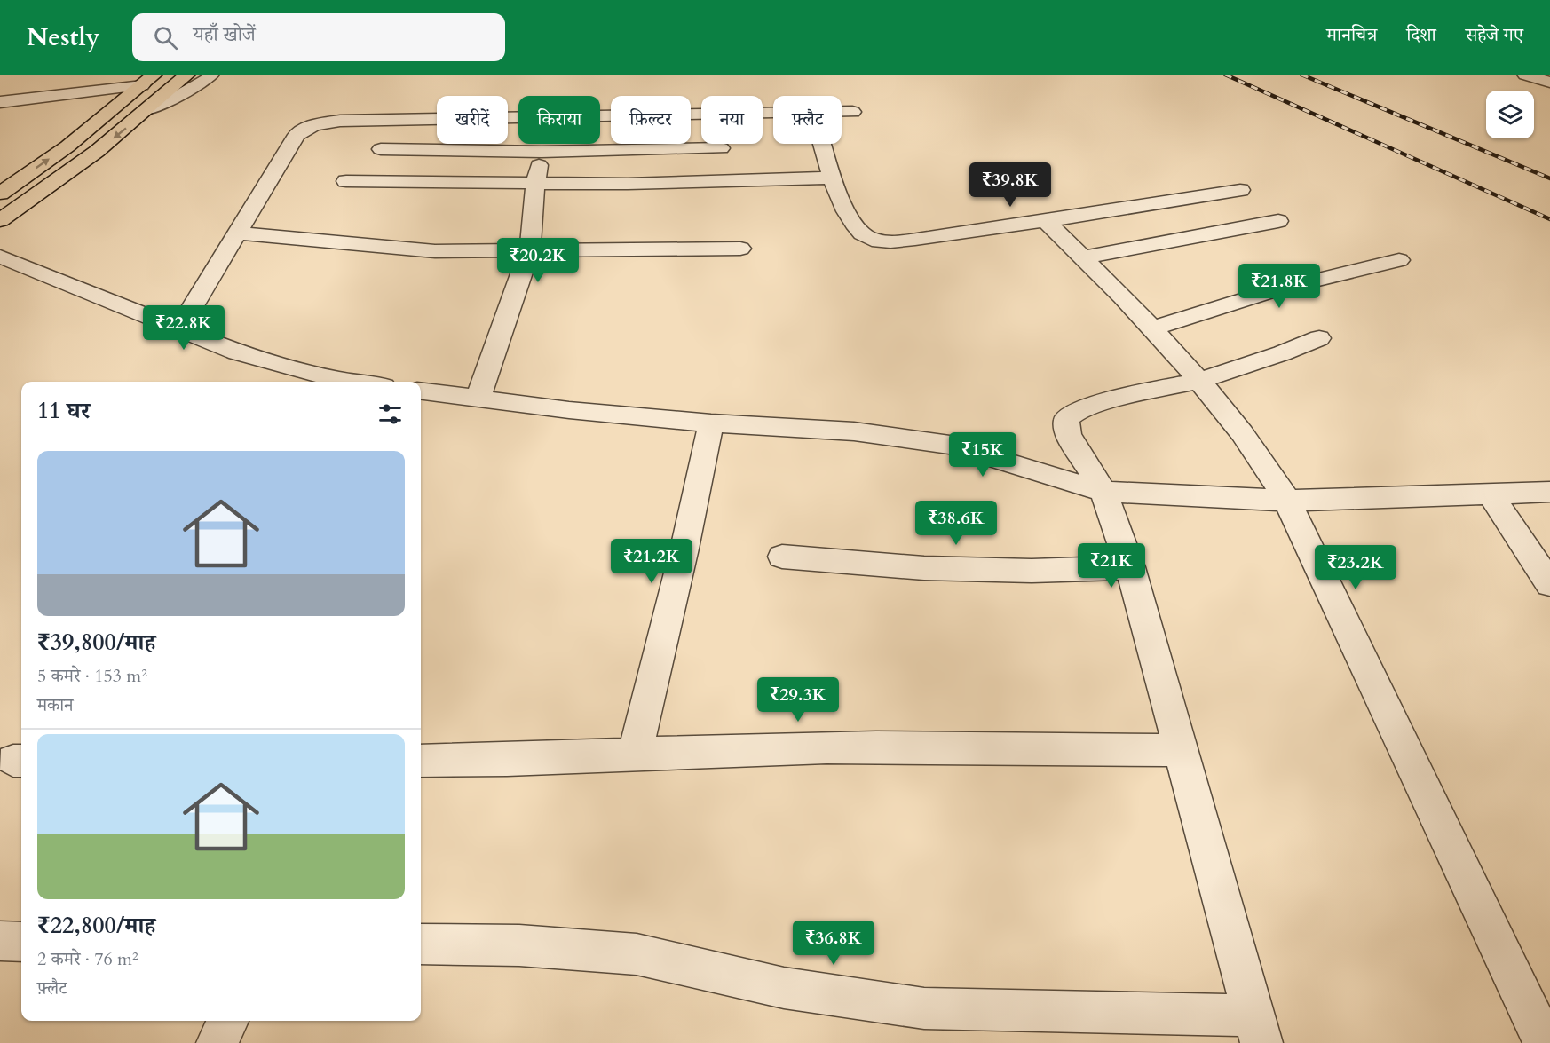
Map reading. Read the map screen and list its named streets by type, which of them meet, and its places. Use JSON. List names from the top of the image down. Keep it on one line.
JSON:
{"page":{"header":"Nestly","search":"यहाँ खोजें","nav":["मानचित्र","दिशा","सहेजे गए"],"chip":["खरीदें","किराया","फ़िल्टर","नया","फ़्लैट"],"price":["₹39.8K","₹20.2K","₹21.8K","₹22.8K","₹15K","₹38.6K","₹21.2K","₹21K","₹23.2K","₹29.3K","₹36.8K"],"heading":"11 घर","list":[{"name":"₹39,800/माह","note":"5 कमरे · 153 m² · मकान"},{"name":"₹22,800/माह","note":"2 कमरे · 76 m² · फ़्लैट"}]}}
